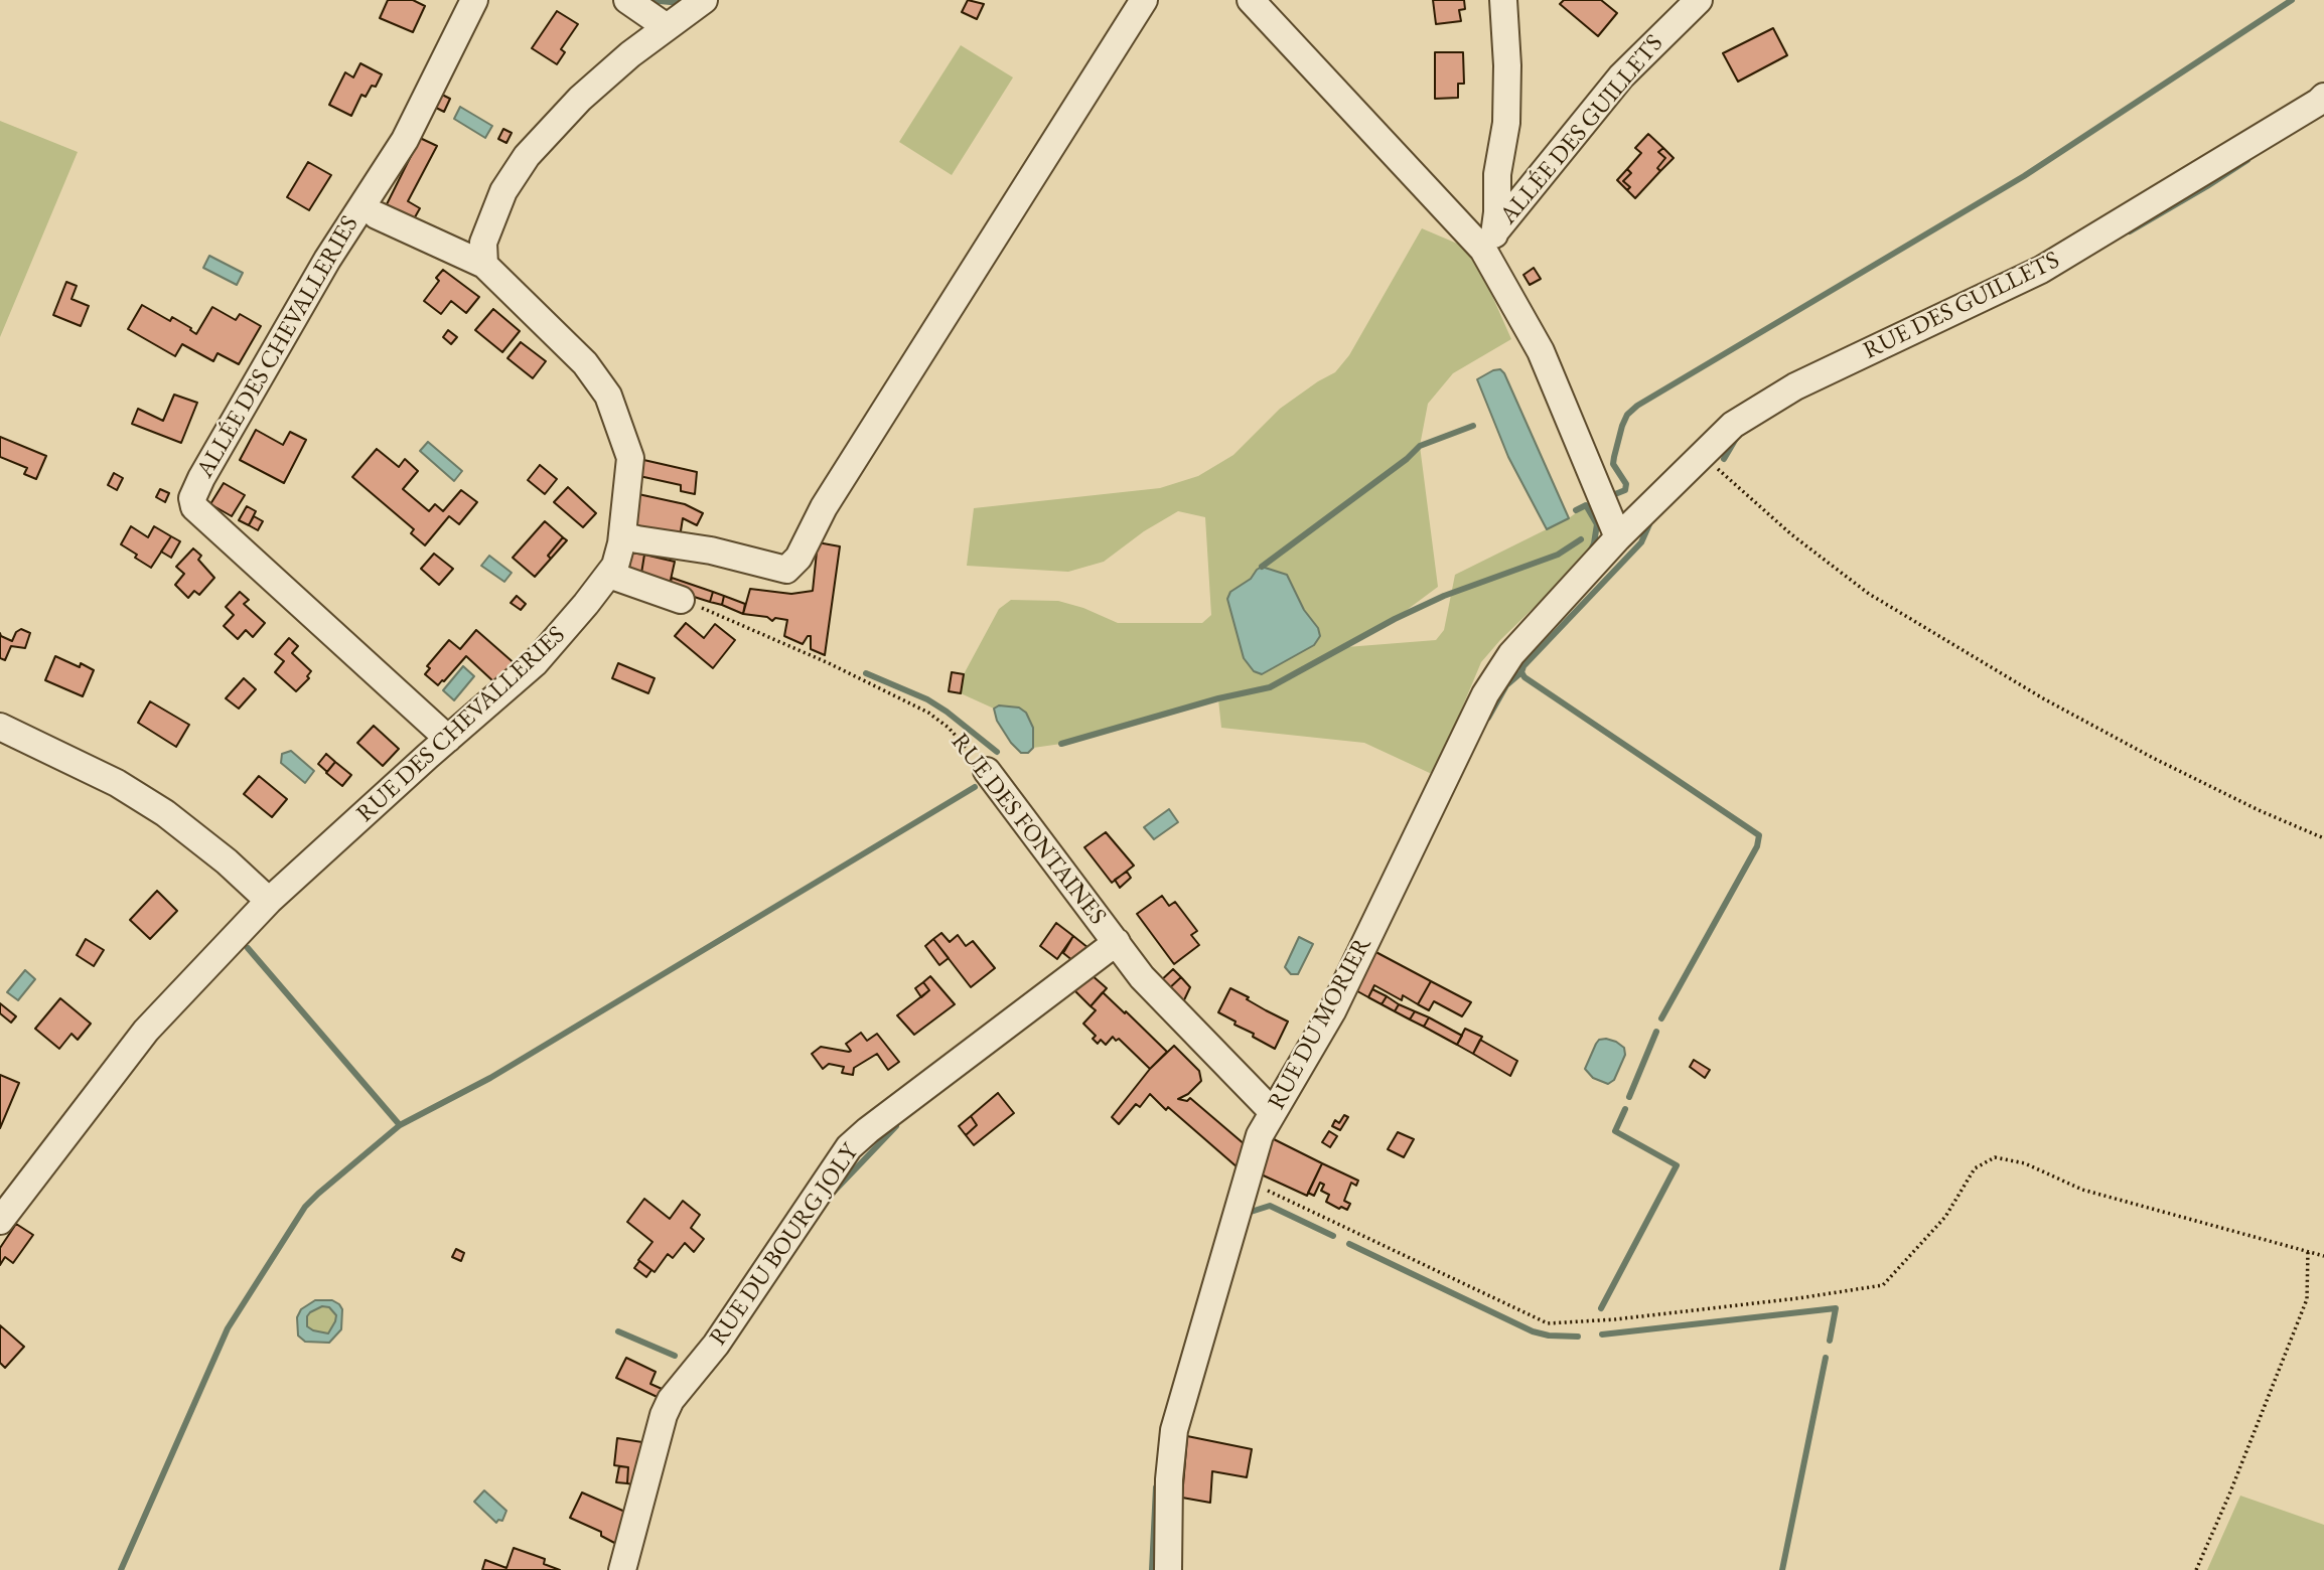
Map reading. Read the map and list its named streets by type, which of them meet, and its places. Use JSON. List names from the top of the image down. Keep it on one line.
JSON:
{"streets":{"street":["ALLÉE DES GUILLETS","RUE DES GUILLETS","ALLÉE DES CHEVALLERIES","RUE DES CHEVALLERIES","RUE DES FONTAINES","RUE DU MORIER","RUE DU BOURG JOLY"]},"crossings":[["RUE DES GUILLETS","RUE DU MORIER"],["ALLÉE DES CHEVALLERIES","RUE DES CHEVALLERIES"],["RUE DES FONTAINES","RUE DU MORIER"],["RUE DES FONTAINES","RUE DU BOURG JOLY"]]}
